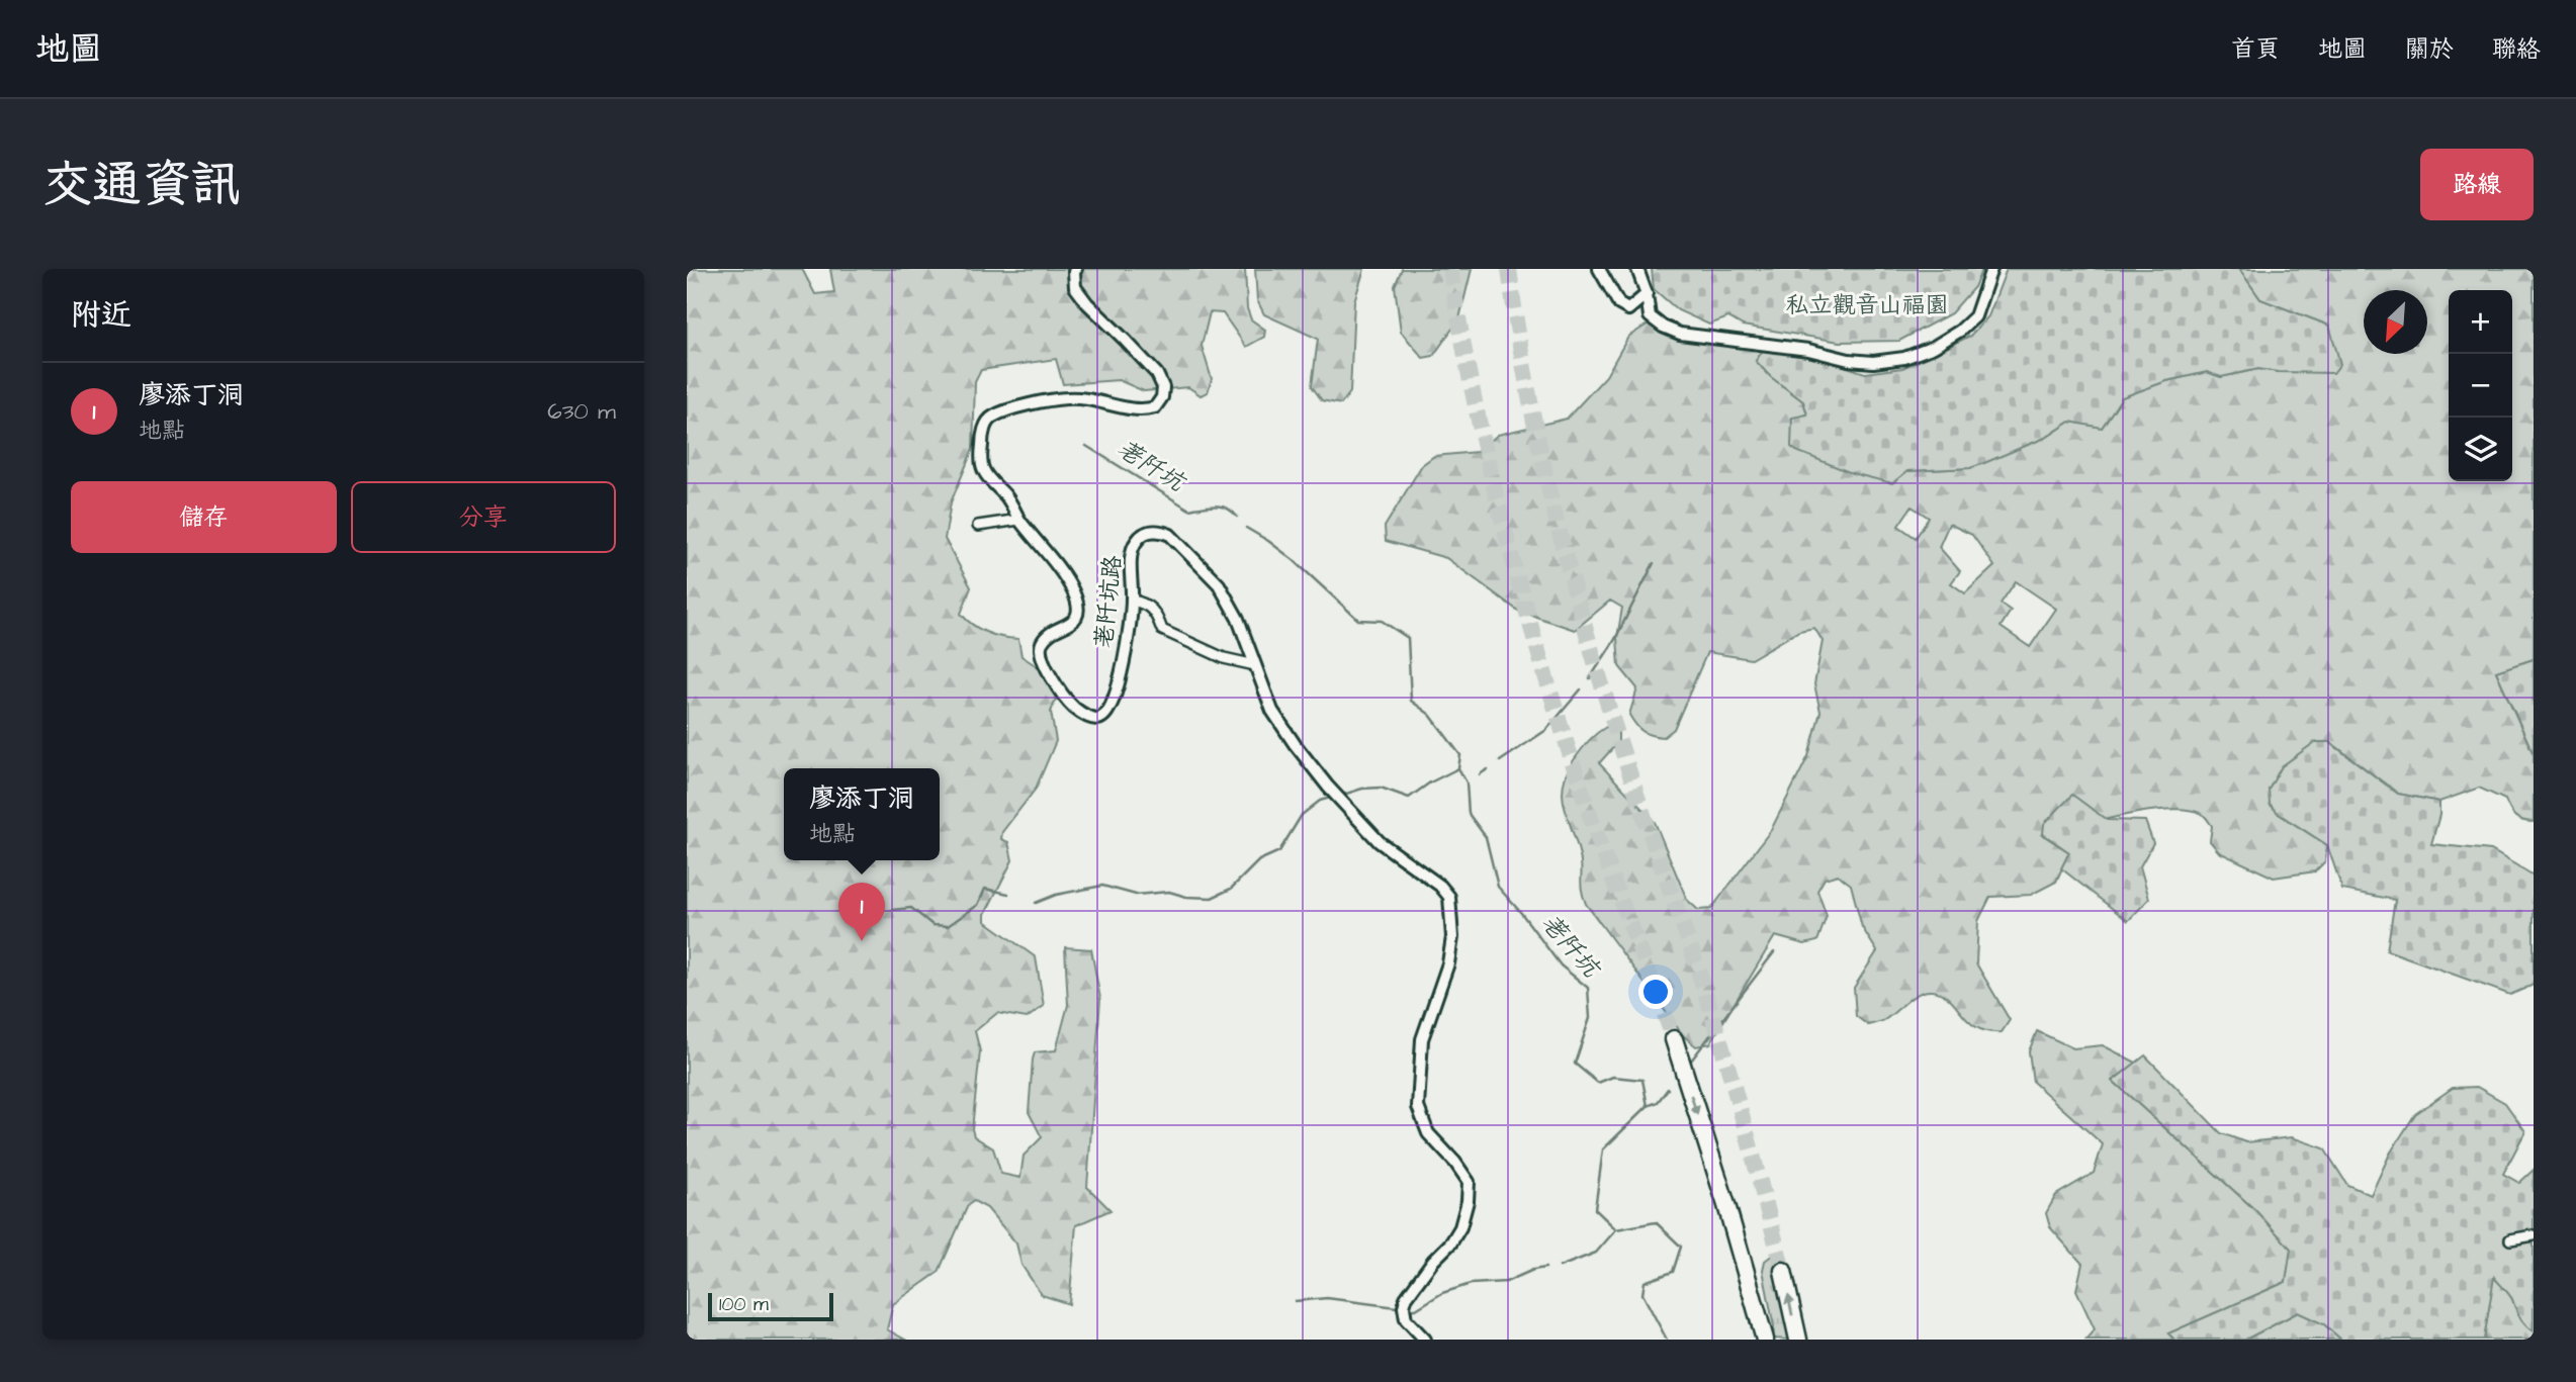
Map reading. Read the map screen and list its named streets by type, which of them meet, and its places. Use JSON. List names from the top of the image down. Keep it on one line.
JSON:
{"streets":{"street":["荖阡坑路"]},"water":["荖阡坑"],"parks":["私立觀音山福園"],"scale_bar":"100 m","north":"bottom left","page":{"header":"地圖","nav":["首頁","地圖","關於","聯絡"],"title":"交通資訊","buttons":["路線",["儲存","分享"]],"heading":"附近","map_buttons":["+","−"],"list":[{"mark":"1","name":"廖添丁洞","note":"地點","value":"630 m"}],"popup":["廖添丁洞","地點"],"pins":"1","scale":"100 m"}}
